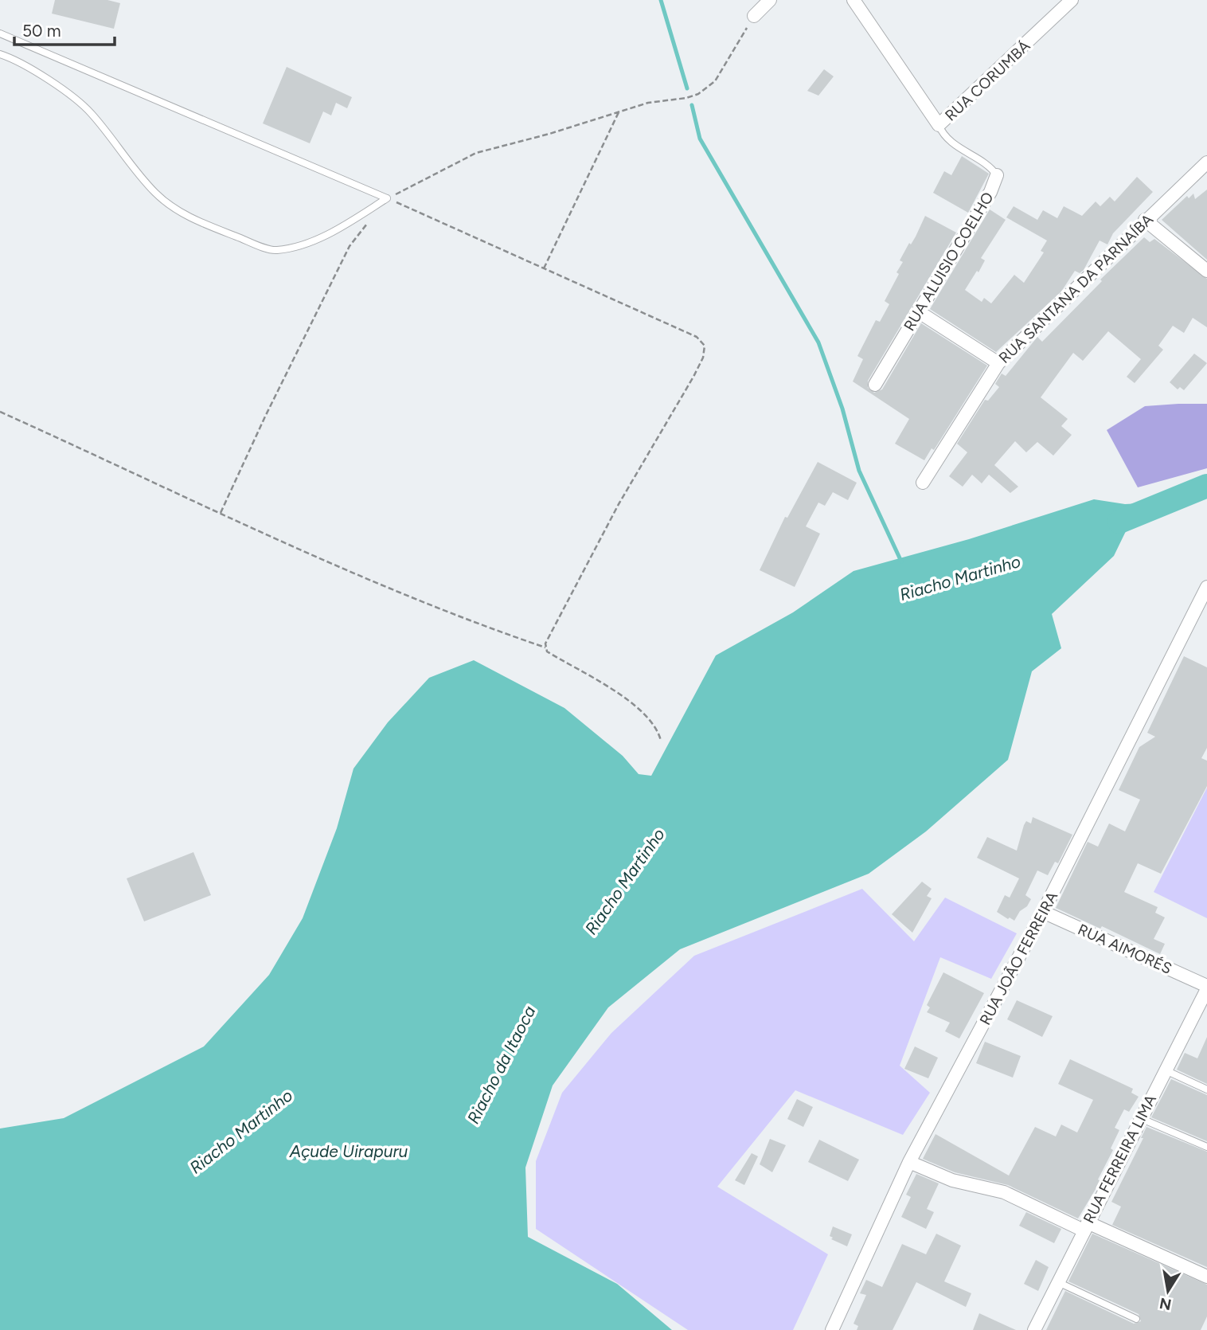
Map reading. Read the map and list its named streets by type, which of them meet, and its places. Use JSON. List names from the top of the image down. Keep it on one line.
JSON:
{"streets":{"street":["RUA CORUMBÁ","RUA ALUISIO COELHO","RUA SANTANA DA PARNAÍBA","RUA AIMORÉS","RUA JOÃO FERREIRA","RUA FERREIRA LIMA"]},"crossings":[["RUA CORUMBÁ","RUA ALUISIO COELHO"],["RUA AIMORÉS","RUA JOÃO FERREIRA"],["RUA AIMORÉS","RUA FERREIRA LIMA"]],"water":["Riacho Martinho","Riacho da Itaoca","Açude Uirapuru"],"scale_bar":"50 m","north":"bottom"}
